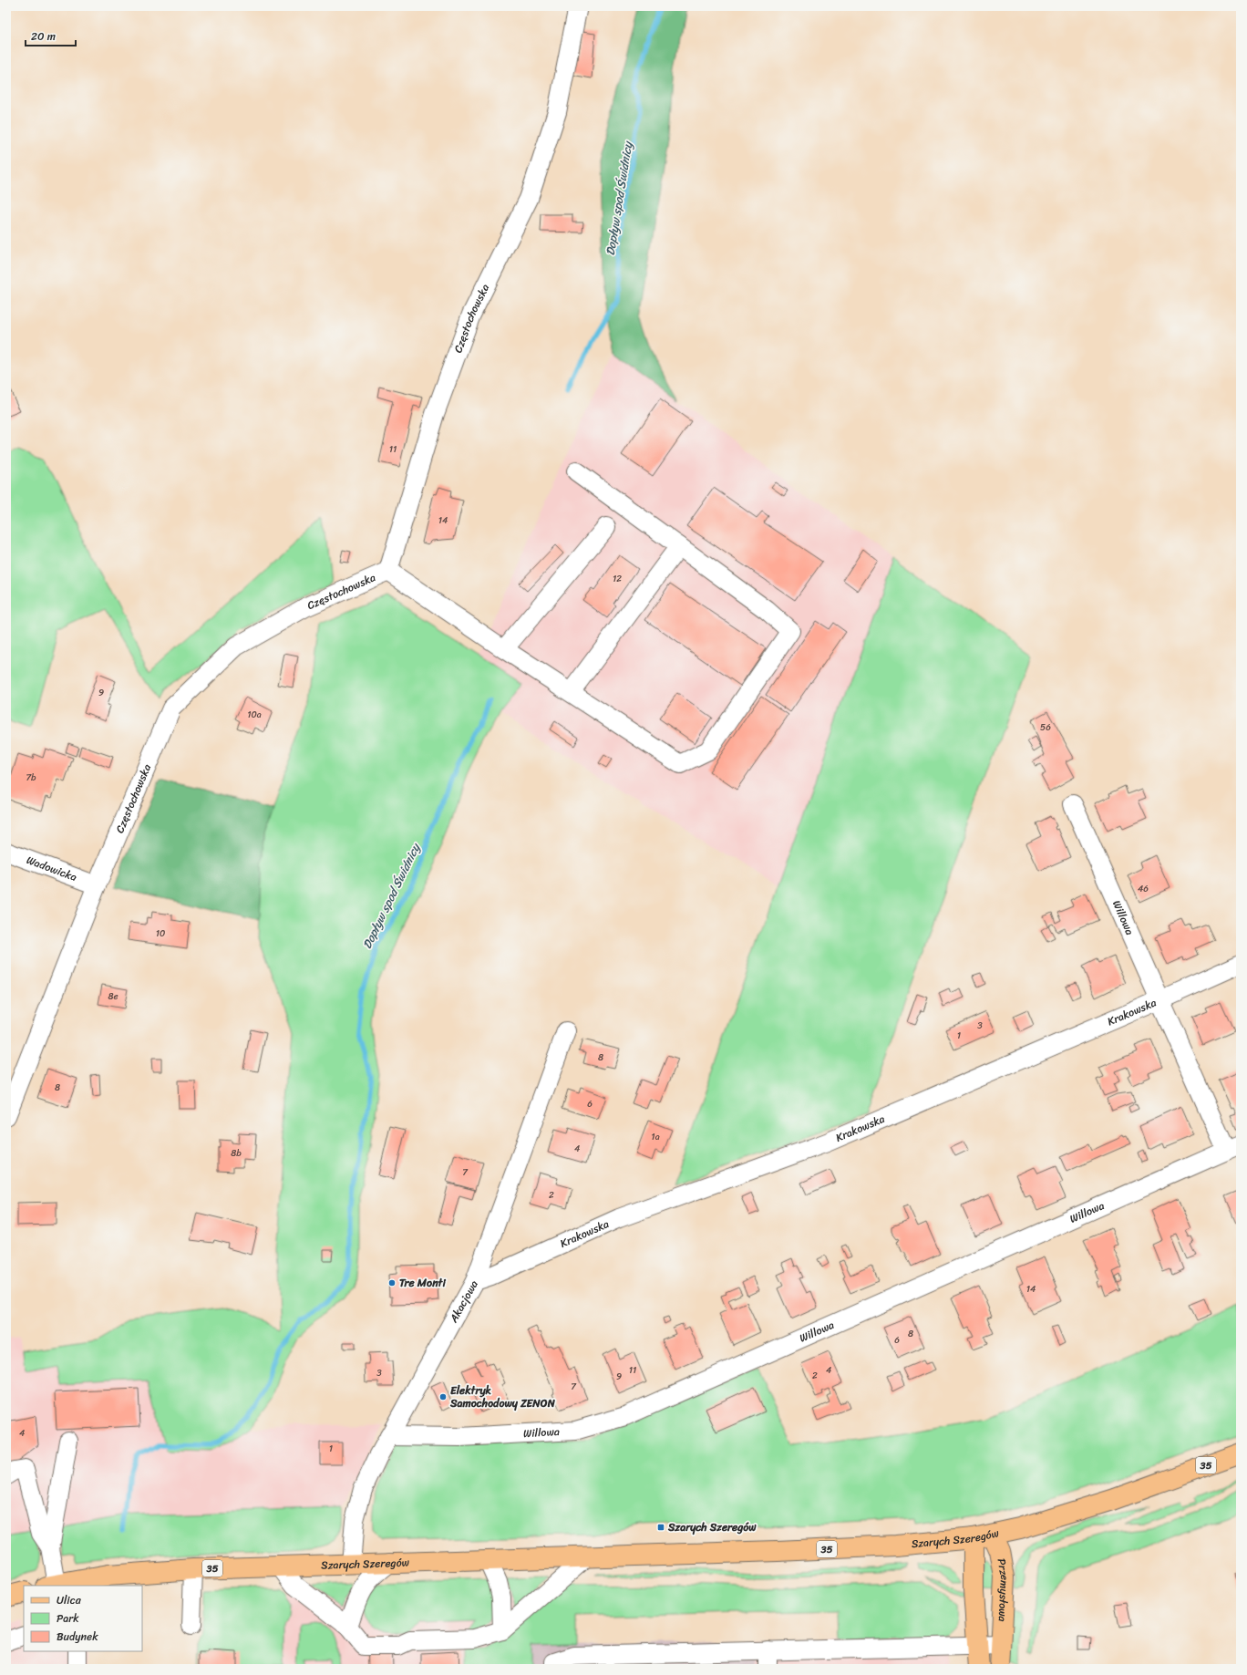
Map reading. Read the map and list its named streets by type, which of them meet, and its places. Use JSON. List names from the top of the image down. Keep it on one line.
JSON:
{"streets":{"main road":["35","Szarych Szeregów","Przemysłowa"],"street":["Częstochowska","Wadowicka","Willowa","Krakowska","Akacjowa"]},"crossings":[["Częstochowska","Wadowicka"],["Willowa","Krakowska"],["Willowa","Akacjowa"],["Krakowska","Akacjowa"],["Akacjowa","Szarych Szeregów"],["Szarych Szeregów","Przemysłowa"]],"water":["Dopływ spod Świdnicy"],"places":{"other":["Tre Monti","Elektryk Samochodowy ZENON"],"transit":["Szarych Szeregów"]},"house_numbers":["11","14","12","9","10a","56","7b","46","10","8e","3","1","8","8","6","1a","4","8b","7","2","14","8","6","11","4","3","2","9","7","4","1"],"legend":["Ulica","Park","Budynek"],"scale_bar":"20 m"}
